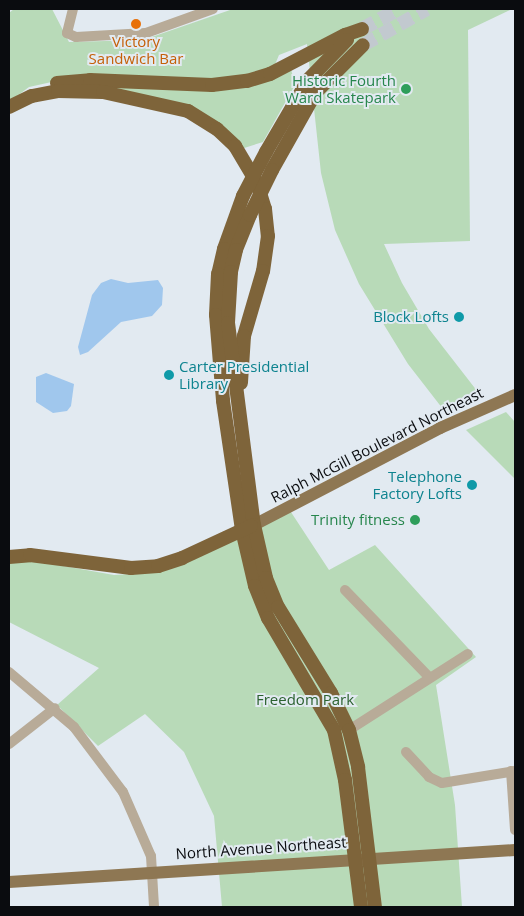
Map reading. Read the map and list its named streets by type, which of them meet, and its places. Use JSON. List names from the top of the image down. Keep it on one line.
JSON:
{"streets":{"main road":["Ralph McGill Boulevard Northeast","North Avenue Northeast"]},"parks":["Freedom Park"],"places":["Victory Sandwich Bar","Historic Fourth Ward Skatepark","Block Lofts","Carter Presidential Library","Telephone Factory Lofts","Trinity fitness"]}
